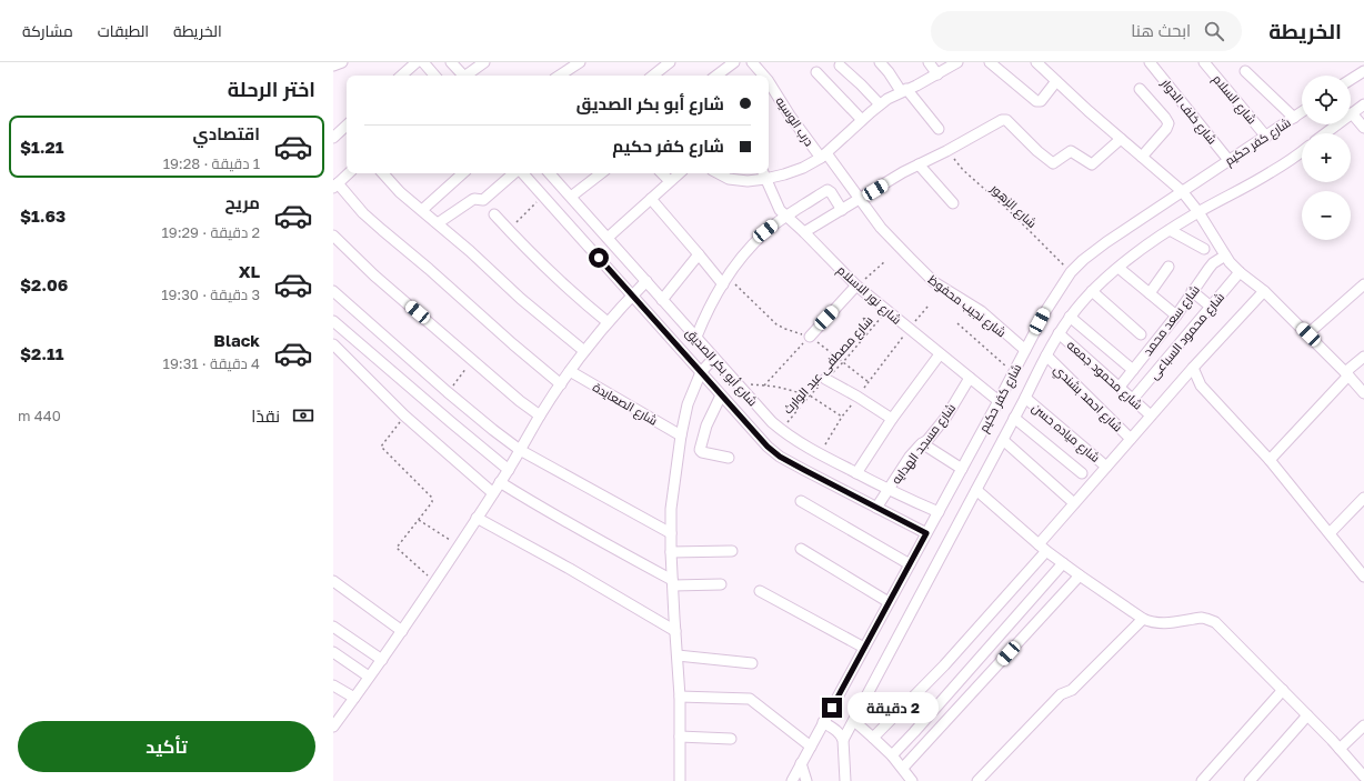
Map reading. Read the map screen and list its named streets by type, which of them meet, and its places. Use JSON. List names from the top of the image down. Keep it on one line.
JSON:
{"streets":{"street":["شارع السلام","شارع خلف الدوار","درب الوسيه","شارع كفر حكيم","شارع نور الاسلام","شارع نجيب محفوظ","شارع سعد محمد","شارع محمود السباعى","شارع أبو بكر الصديق","شارع محمود جمعه","شارع احمد بشندي","شارع الصعايدة","شارع مياده حسن","شارع مسجد الهدايه"],"path":["شارع الزهور","شارع مصطفى عبد الوارث"]},"crossings":[["شارع السلام","شارع كفر حكيم"],["شارع خلف الدوار","شارع كفر حكيم"],["درب الوسيه","شارع نجيب محفوظ"],["شارع كفر حكيم","شارع الزهور"],["شارع كفر حكيم","شارع نور الاسلام"],["شارع كفر حكيم","شارع نجيب محفوظ"],["شارع كفر حكيم","شارع أبو بكر الصديق"],["شارع كفر حكيم","شارع محمود جمعه"],["شارع كفر حكيم","شارع احمد بشندي"],["شارع كفر حكيم","شارع مياده حسن"],["شارع نور الاسلام","شارع مصطفى عبد الوارث"],["شارع نور الاسلام","شارع مسجد الهدايه"],["شارع سعد محمد","شارع محمود جمعه"],["شارع محمود السباعى","شارع محمود جمعه"],["شارع مصطفى عبد الوارث","شارع أبو بكر الصديق"],["شارع أبو بكر الصديق","شارع مسجد الهدايه"]],"page":{"header":"الخريطة","search":"ابحث هنا","nav":["الخريطة","الطبقات","مشاركة"],"heading":"اختر الرحلة","map_buttons":["+","−"],"banner":["شارع أبو بكر الصديق","شارع كفر حكيم"],"list":[{"name":"اقتصادي","note":"1 دقيقة · 19:28","value":"$1.21"},{"name":"مريح","note":"2 دقيقة · 19:29","value":"$1.63"},{"name":"XL","note":"3 دقيقة · 19:30","value":"$2.06"},{"name":"Black","note":"4 دقيقة · 19:31","value":"$2.11"}],"pay":["نقدًا","440 m"],"bubble":"2 دقيقة","buttons":"تأكيد"}}
